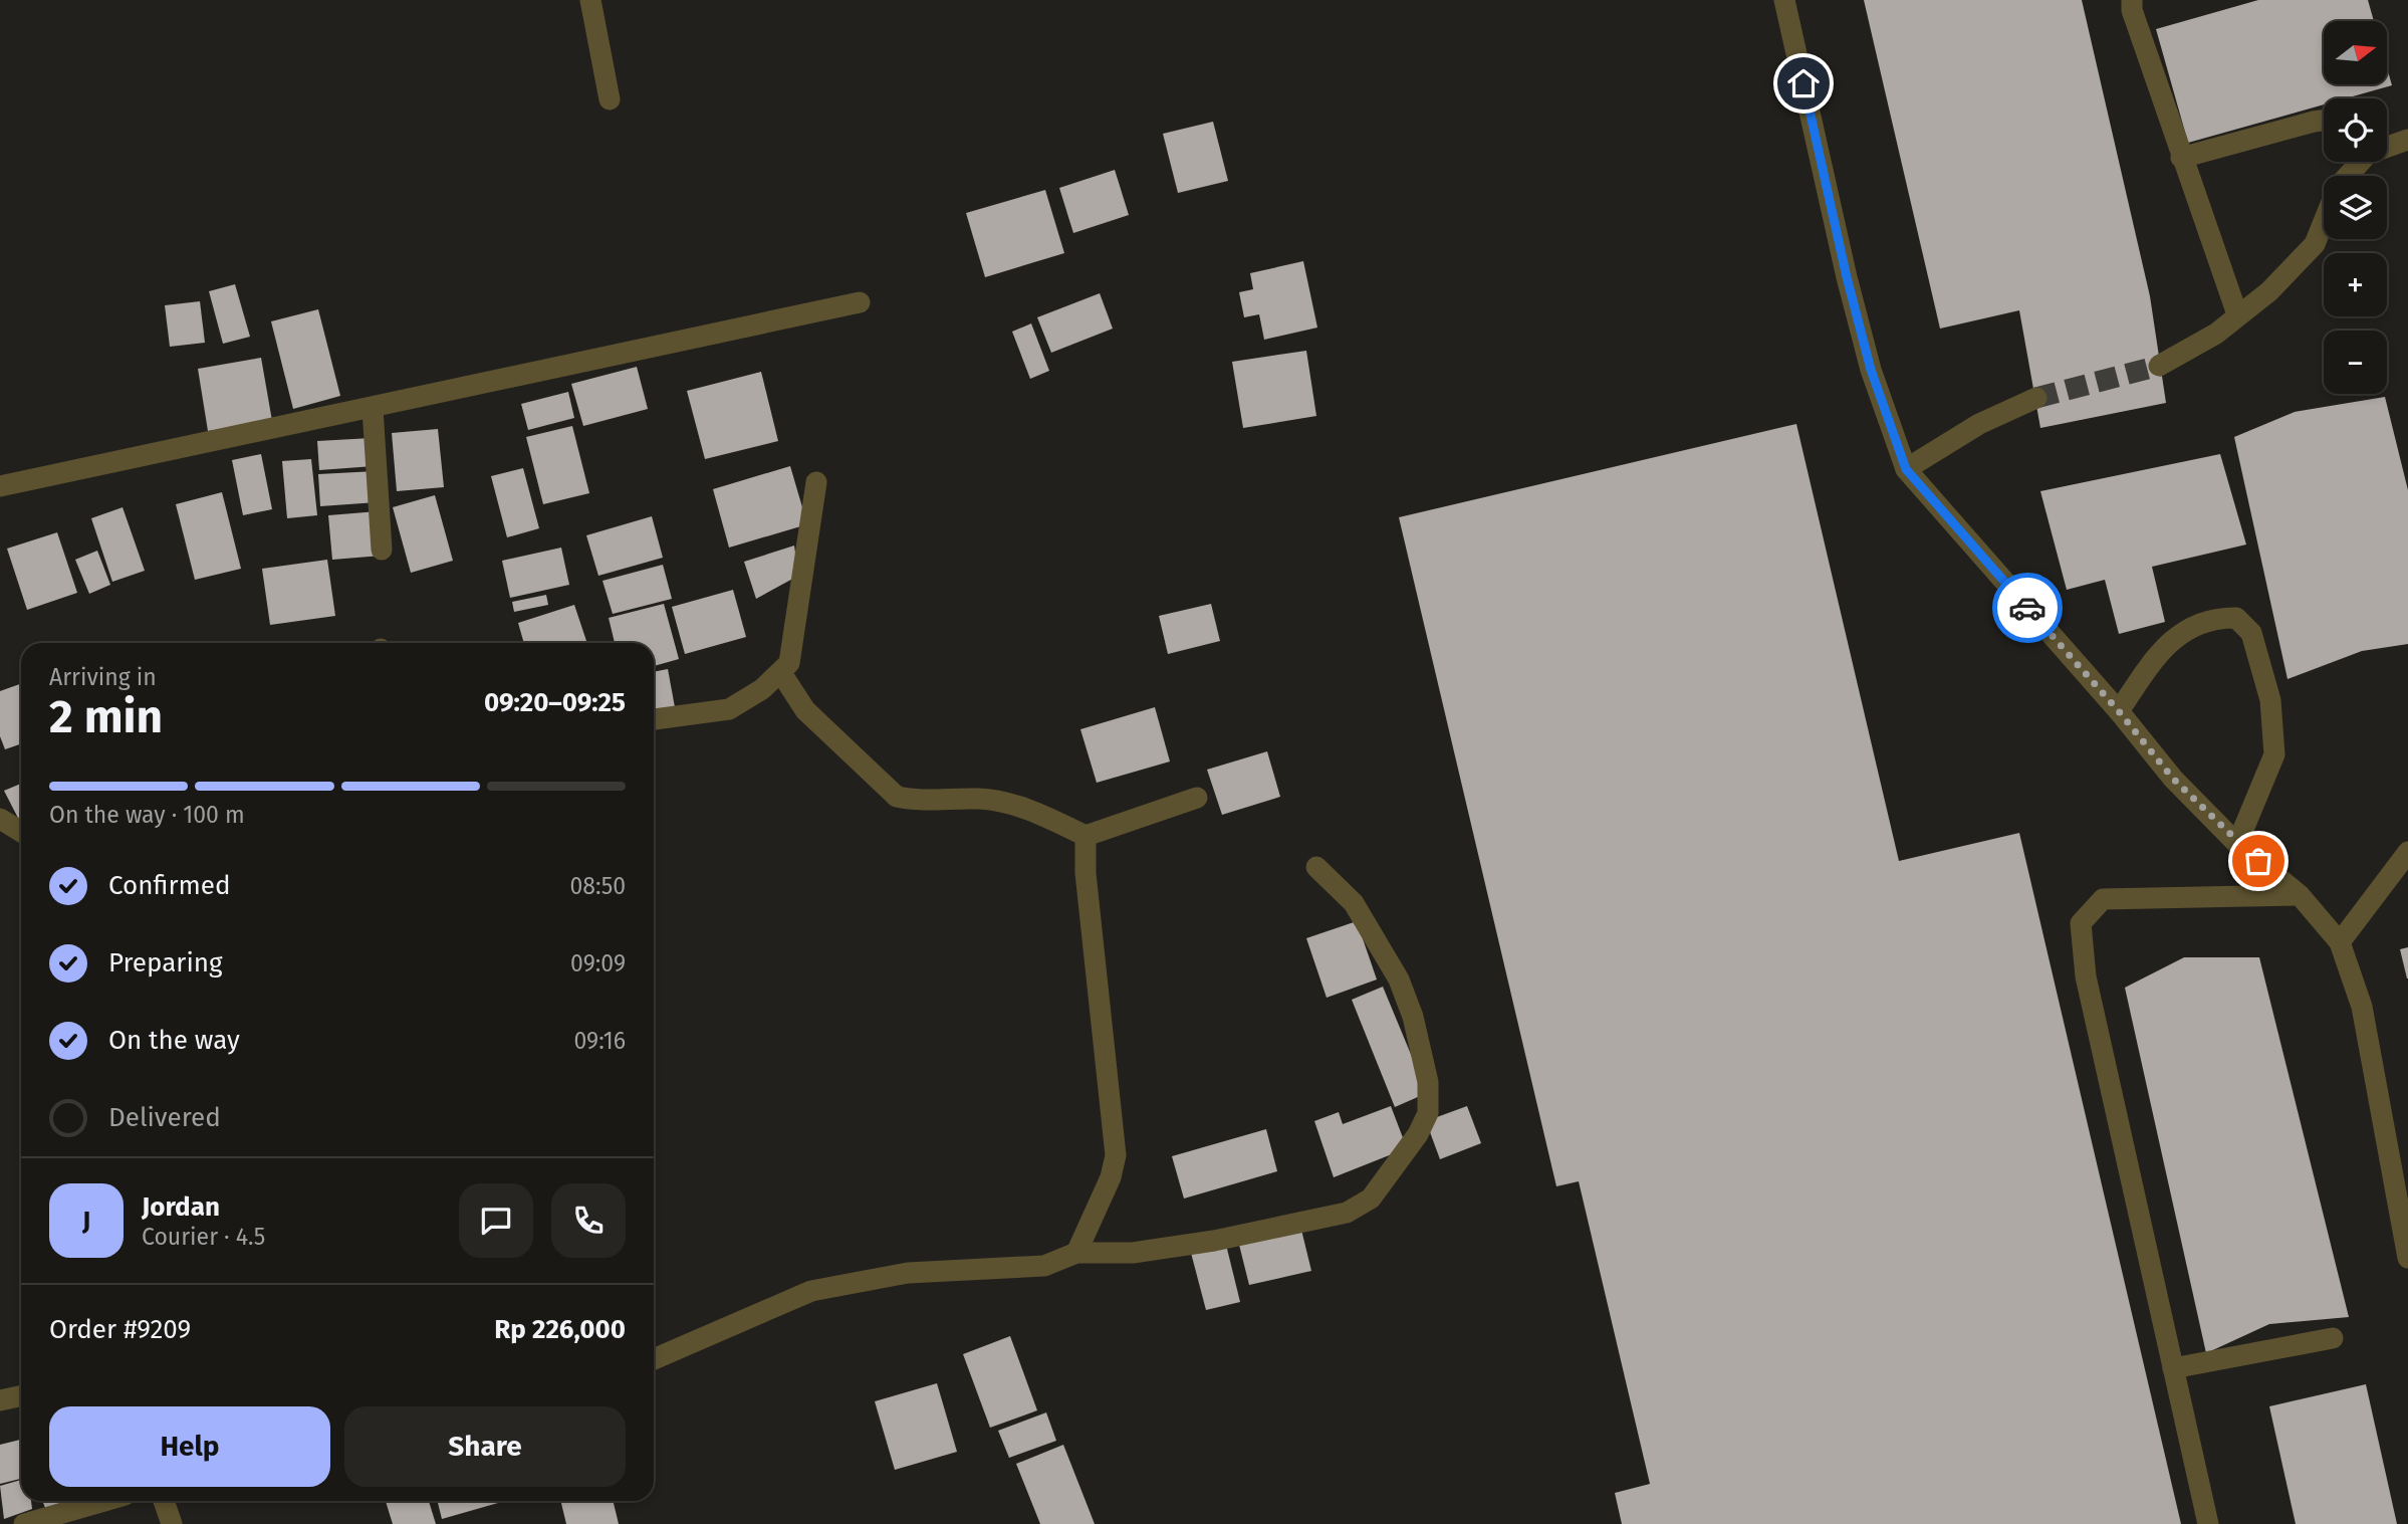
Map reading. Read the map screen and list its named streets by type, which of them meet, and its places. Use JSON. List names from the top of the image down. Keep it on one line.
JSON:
{"north":"right","page":{"map_buttons":["+","−"],"heading":["2 min","Arriving in","09:20–09:25"],"panel":["Jordan","Courier · 4.5","Order #9209","Rp 226,000"],"bar":"On the way · 100 m","list":[["Confirmed","08:50"],["Preparing","09:09"],["On the way","09:16"],"Delivered"],"round":"J","buttons":["Help","Share"]}}
